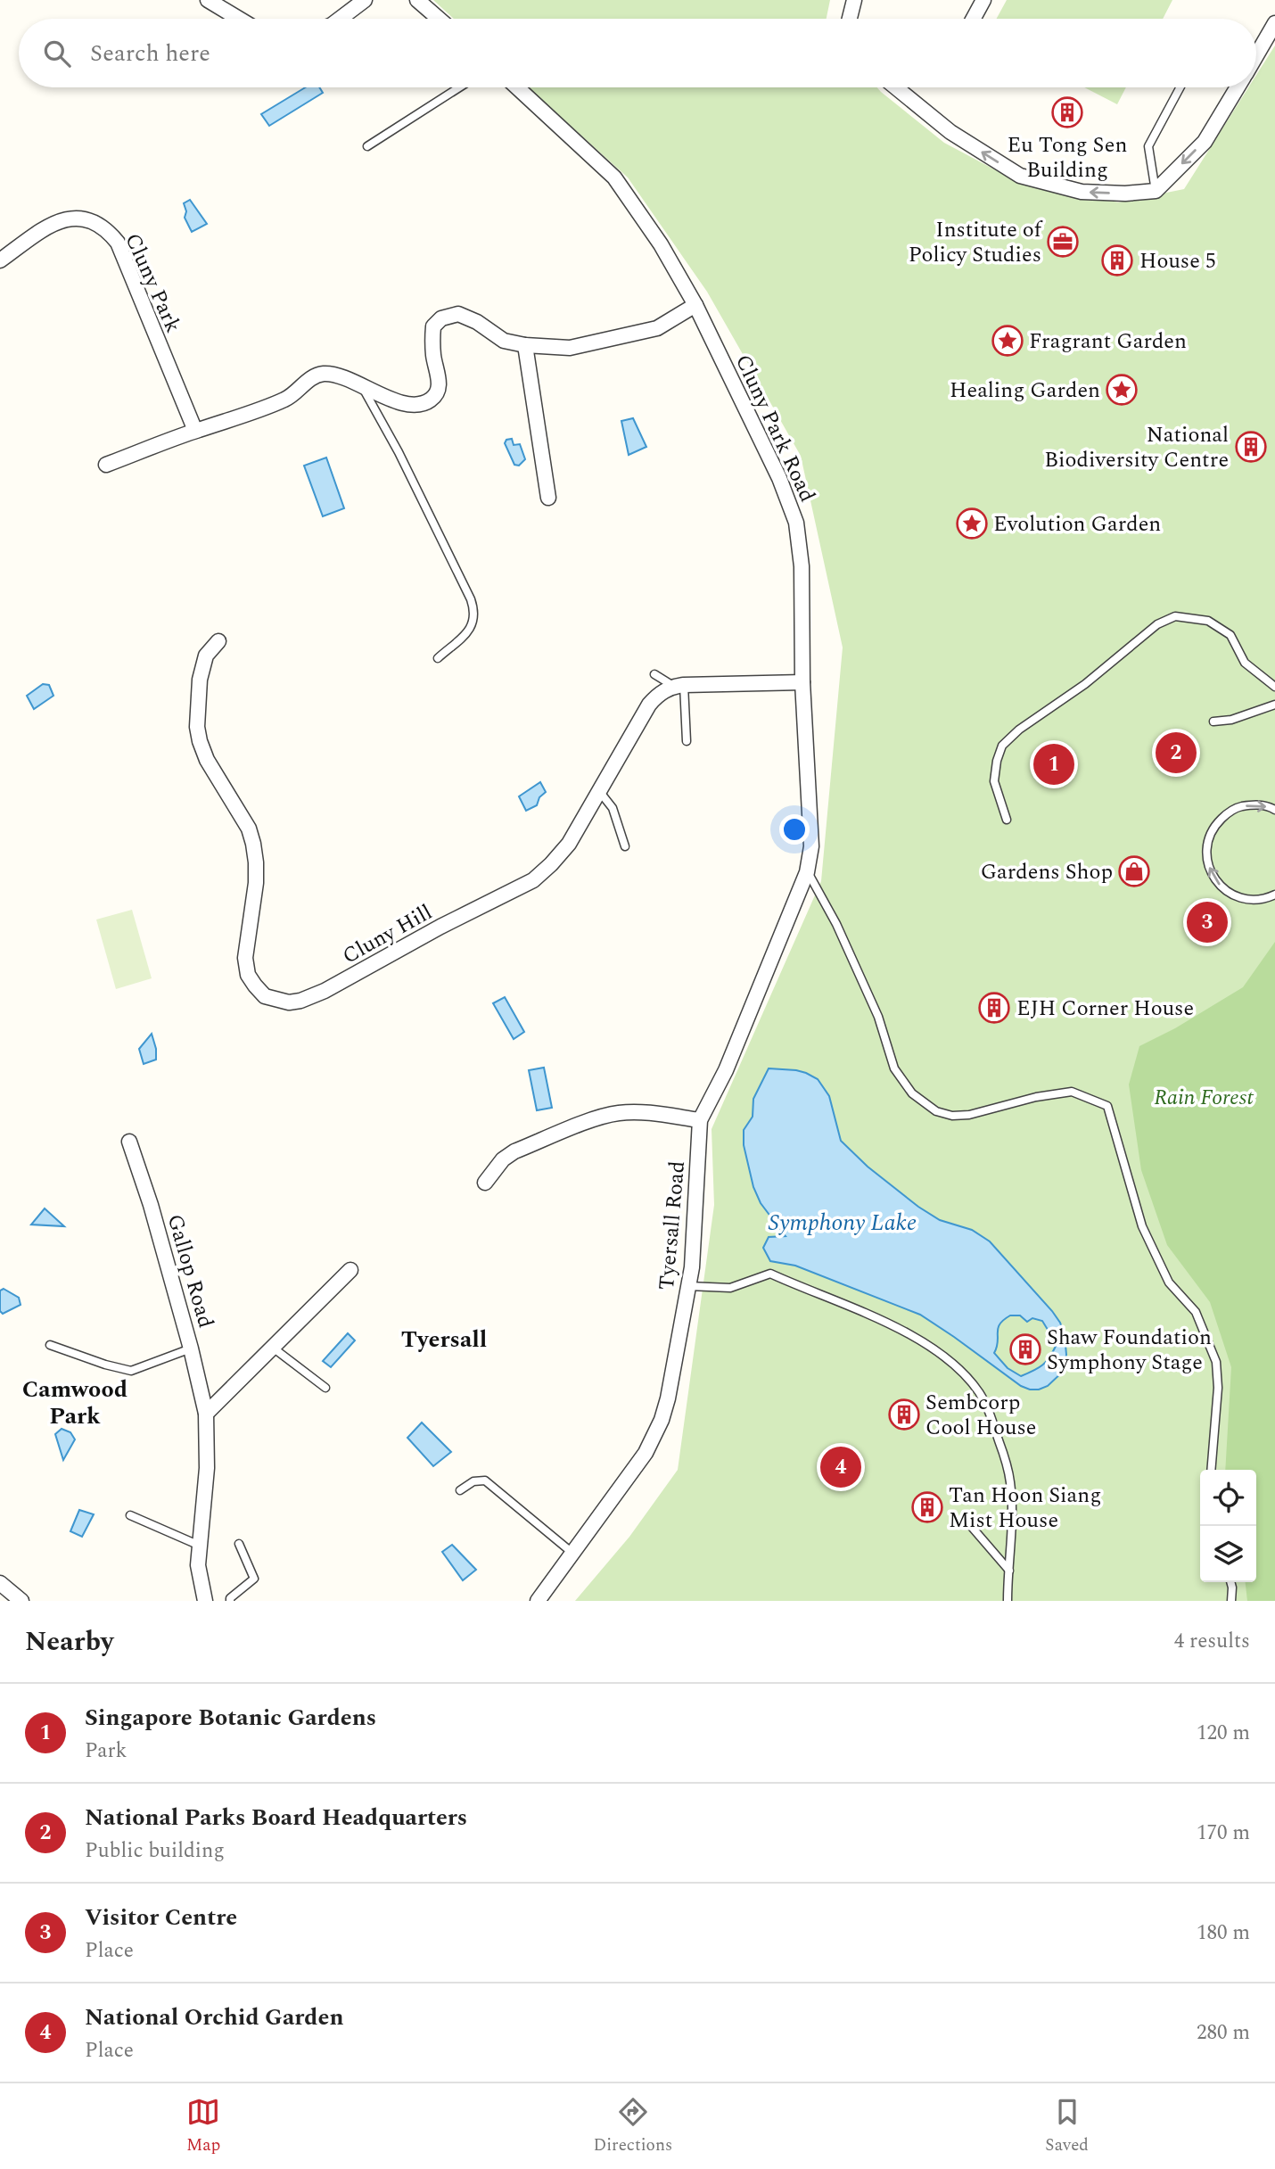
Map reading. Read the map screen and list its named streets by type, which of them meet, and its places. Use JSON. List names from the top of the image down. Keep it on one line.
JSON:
{"streets":{"street":["Cluny Park","Cluny Park Road","Cluny Hill","Tyersall Road","Gallop Road"]},"crossings":[["Cluny Park Road","Tyersall Road"]],"districts":["Tyersall","Camwood Park"],"water":["Symphony Lake"],"parks":["Rain Forest"],"places":{"building":["Eu Tong Sen Building","House 5","National Biodiversity Centre","EJH Corner House","Shaw Foundation Symphony Stage","Sembcorp Cool House","Tan Hoon Siang Mist House"],"office":["Institute of Policy Studies"],"place":["Fragrant Garden","Healing Garden","Evolution Garden"],"shop":["Gardens Shop"]},"page":{"search":"Search here","pins":["2","1","3","4"],"heading":["Nearby","4 results"],"list":[{"mark":"1","name":"Singapore Botanic Gardens","note":"Park","value":"120 m"},{"mark":"2","name":"National Parks Board Headquarters","note":"Public building","value":"170 m"},{"mark":"3","name":"Visitor Centre","note":"Place","value":"180 m"},{"mark":"4","name":"National Orchid Garden","note":"Place","value":"280 m"}],"nav":["Map","Directions","Saved"]}}
